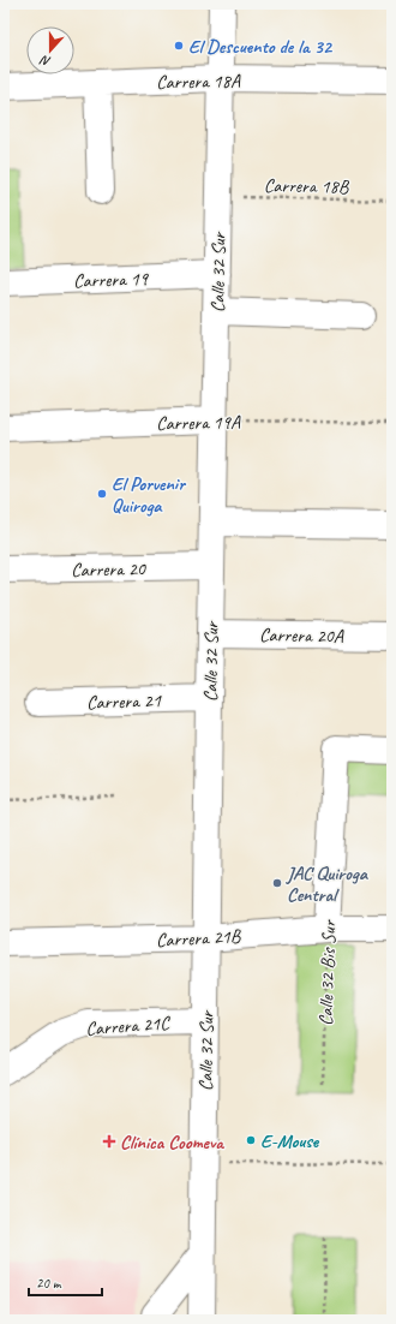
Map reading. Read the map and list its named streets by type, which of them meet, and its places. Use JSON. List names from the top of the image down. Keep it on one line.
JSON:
{"streets":{"street":["Carrera 18A","Calle 32 Sur","Carrera 19","Carrera 19A","Carrera 20","Carrera 20A","Carrera 21","Carrera 21B","Calle 32 Bis Sur","Carrera 21C"],"path":["Carrera 18B"]},"crossings":[["Carrera 18A","Calle 32 Sur"],["Carrera 18B","Calle 32 Sur"],["Calle 32 Sur","Carrera 19"],["Calle 32 Sur","Carrera 19A"],["Calle 32 Sur","Carrera 20"],["Calle 32 Sur","Carrera 20A"],["Calle 32 Sur","Carrera 21"],["Calle 32 Sur","Carrera 21B"],["Calle 32 Sur","Carrera 21C"],["Carrera 21B","Calle 32 Bis Sur"]],"places":{"other":["El Descuento de la 32","El Porvenir Quiroga","JAC Quiroga Central","E-Mouse"],"health":["Clínica Coomeva"]},"scale_bar":"20 m","north":"bottom"}
